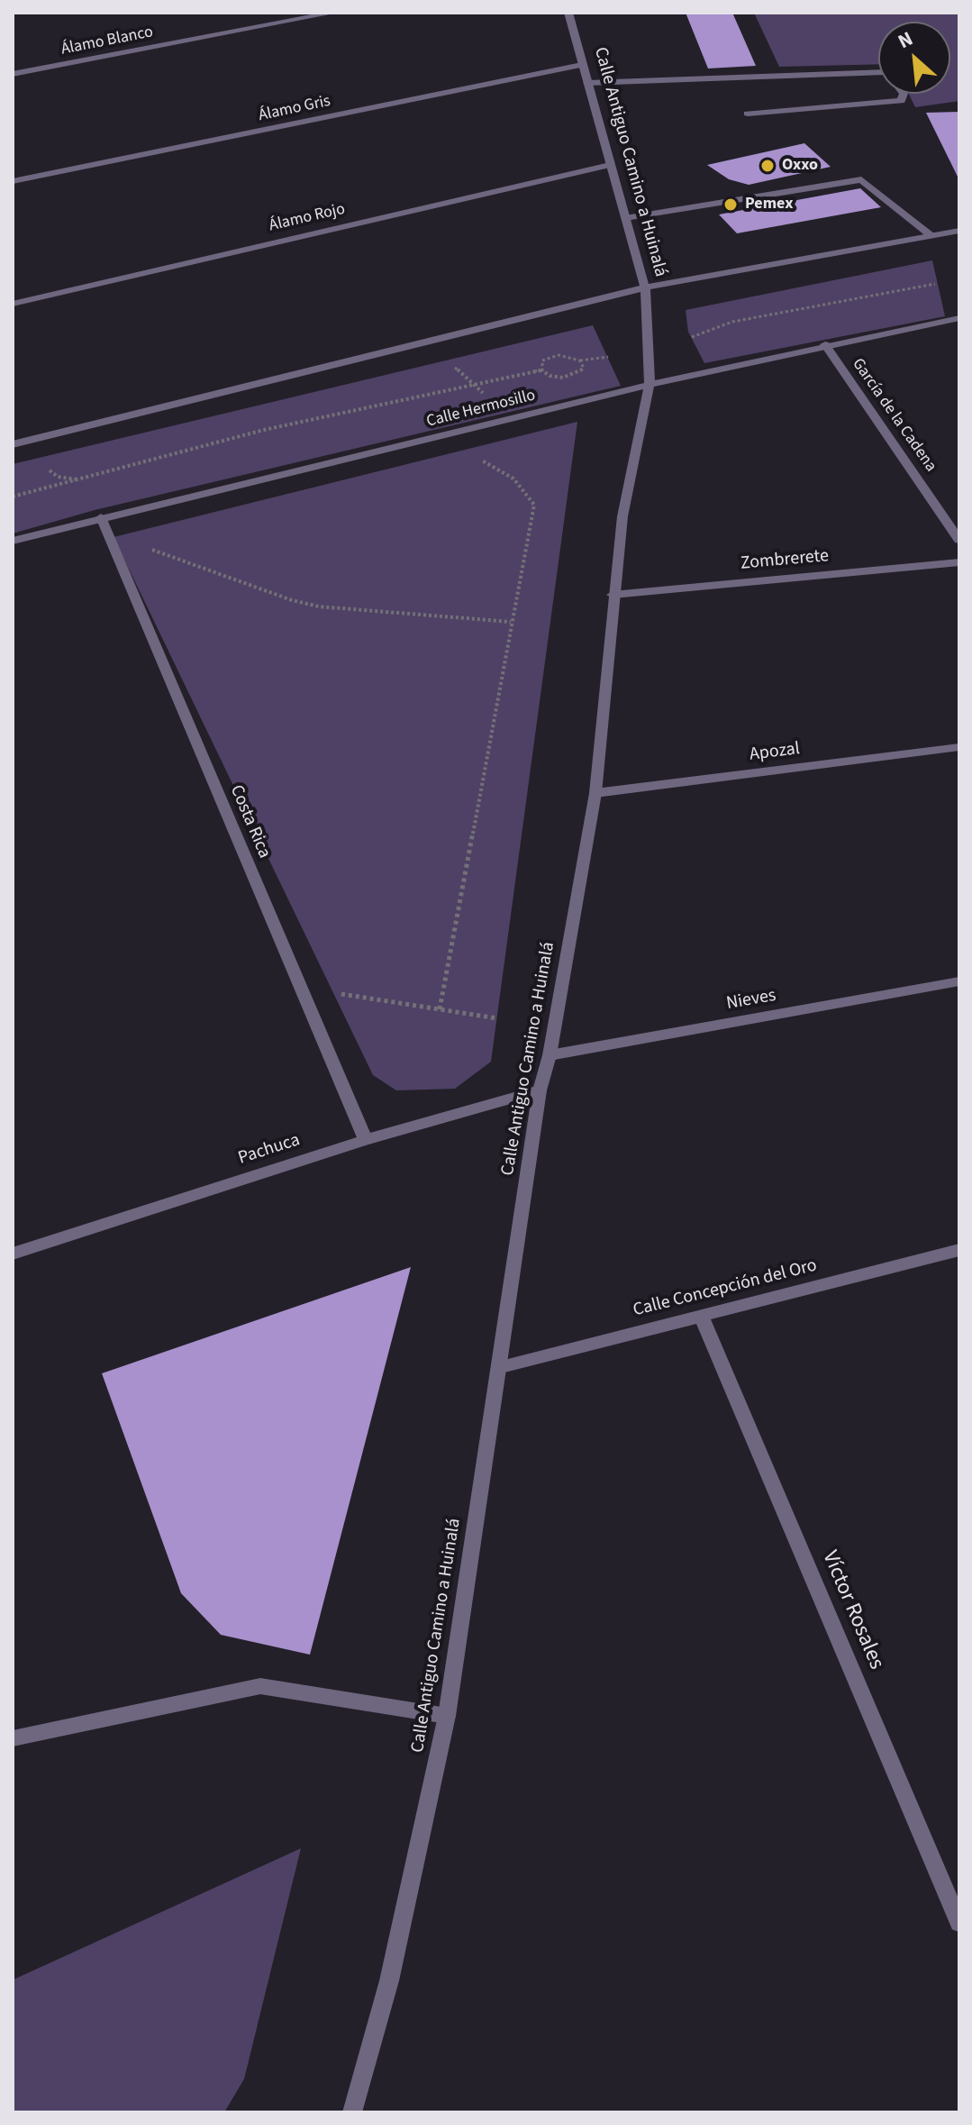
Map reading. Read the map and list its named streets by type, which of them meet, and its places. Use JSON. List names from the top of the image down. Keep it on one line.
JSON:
{"streets":{"street":["Álamo Blanco","Álamo Gris","Calle Antiguo Camino a Huinalá","Álamo Rojo","Calle Hermosillo","García de la Cadena","Zombrerete","Apozal","Costa Rica","Nieves","Pachuca","Calle Concepción del Oro","Víctor Rosales"]},"crossings":[["Álamo Gris","Calle Antiguo Camino a Huinalá"],["Calle Antiguo Camino a Huinalá","Álamo Rojo"],["Calle Antiguo Camino a Huinalá","Calle Hermosillo"],["Calle Antiguo Camino a Huinalá","Zombrerete"],["Calle Antiguo Camino a Huinalá","Apozal"],["Calle Antiguo Camino a Huinalá","Nieves"],["Calle Antiguo Camino a Huinalá","Pachuca"],["Calle Antiguo Camino a Huinalá","Calle Concepción del Oro"],["Calle Hermosillo","García de la Cadena"],["Calle Hermosillo","Costa Rica"],["Costa Rica","Pachuca"],["Calle Concepción del Oro","Víctor Rosales"]],"places":["Oxxo","Pemex"],"north":"top left"}
